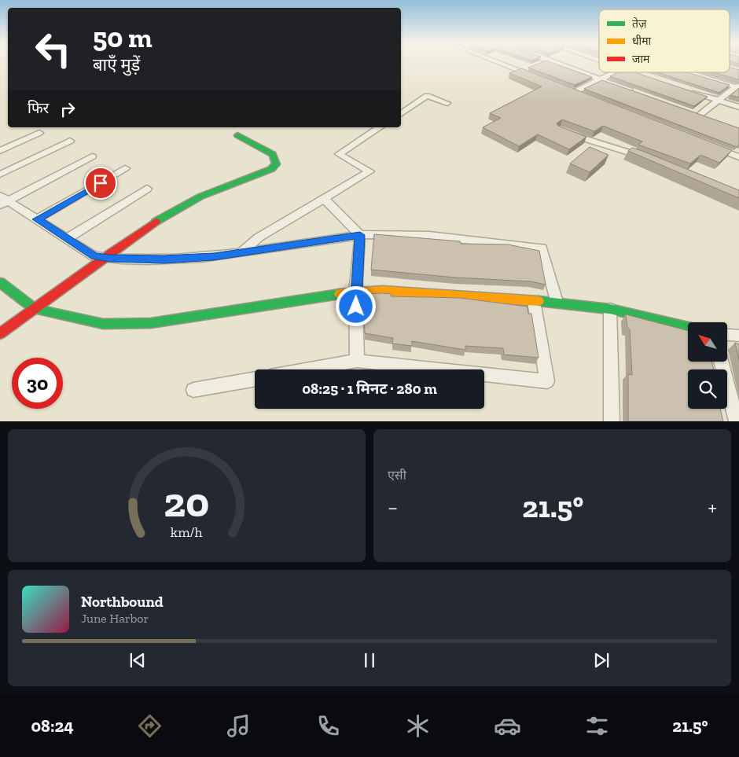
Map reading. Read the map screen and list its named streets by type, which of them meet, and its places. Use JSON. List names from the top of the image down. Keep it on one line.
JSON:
{"legend":["तेज़","धीमा","जाम"],"north":"top left","page":{"turn":["50 m","बाएँ मुड़ें"],"then":"फिर","limit":"30","trip":"08:25 · 1 मिनट · 280 m","tile":"एसी","heat":["−","21.5°","+"],"song":["Northbound","June Harbor"],"tabs":["08:24","21.5°"],"gauge":["20","km/h"]}}
